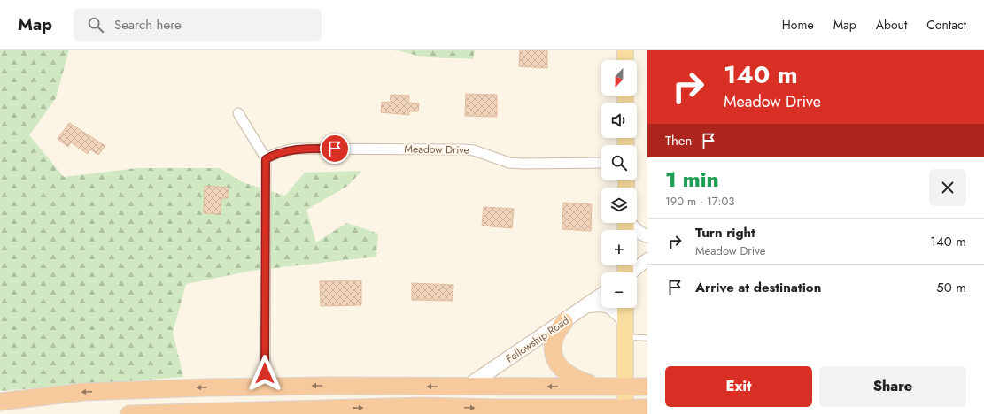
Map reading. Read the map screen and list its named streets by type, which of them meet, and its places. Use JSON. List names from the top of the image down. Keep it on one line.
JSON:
{"streets":{"main road":["Fellowship Road"],"street":["Meadow Drive"]},"north":"bottom","page":{"header":"Map","search":"Search here","nav":["Home","Map","About","Contact"],"turn":["140 m","Meadow Drive"],"map_buttons":["+","−"],"then":"Then","heading":["1 min","190 m · 17:03"],"list":[{"name":"Turn right","note":"Meadow Drive","value":"140 m"},{"name":"Arrive at destination","value":"50 m"}],"buttons":["Exit","Share"]}}
